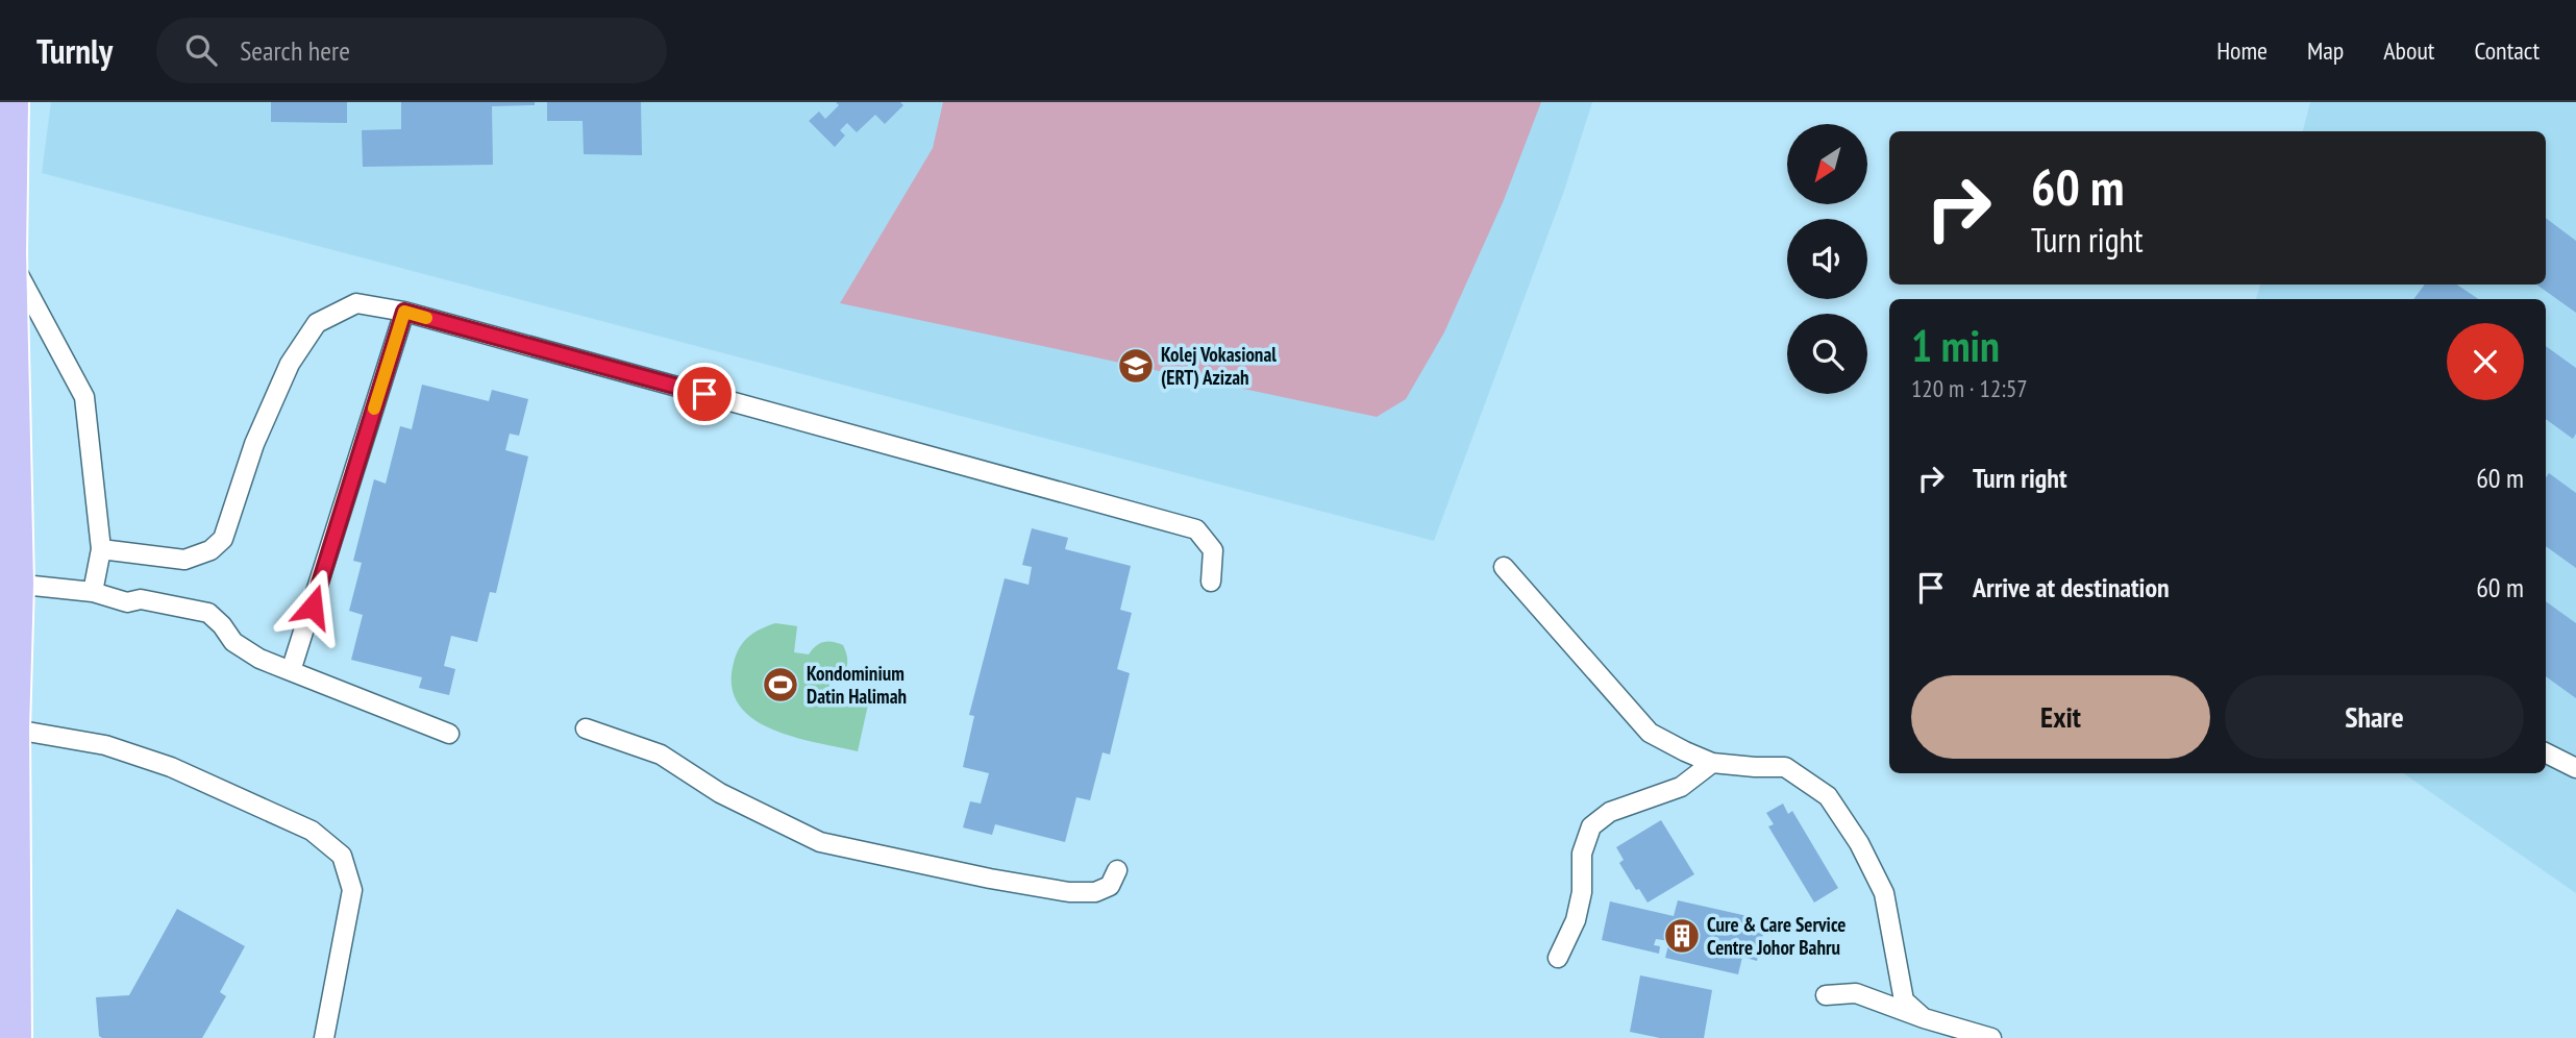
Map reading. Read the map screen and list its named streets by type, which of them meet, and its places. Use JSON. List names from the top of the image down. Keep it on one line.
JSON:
{"places":{"school or university":["Kolej Vokasional (ERT) Azizah"],"sports":["Kondominium Datin Halimah"],"building":["Cure & Care Service Centre Johor Bahru"]},"north":"bottom left","page":{"header":"Turnly","search":"Search here","nav":["Home","Map","About","Contact"],"turn":["60 m","Turn right"],"heading":["1 min","120 m · 12:57"],"list":[{"name":"Turn right","value":"60 m"},{"name":"Arrive at destination","value":"60 m"}],"buttons":["Exit","Share"]}}
